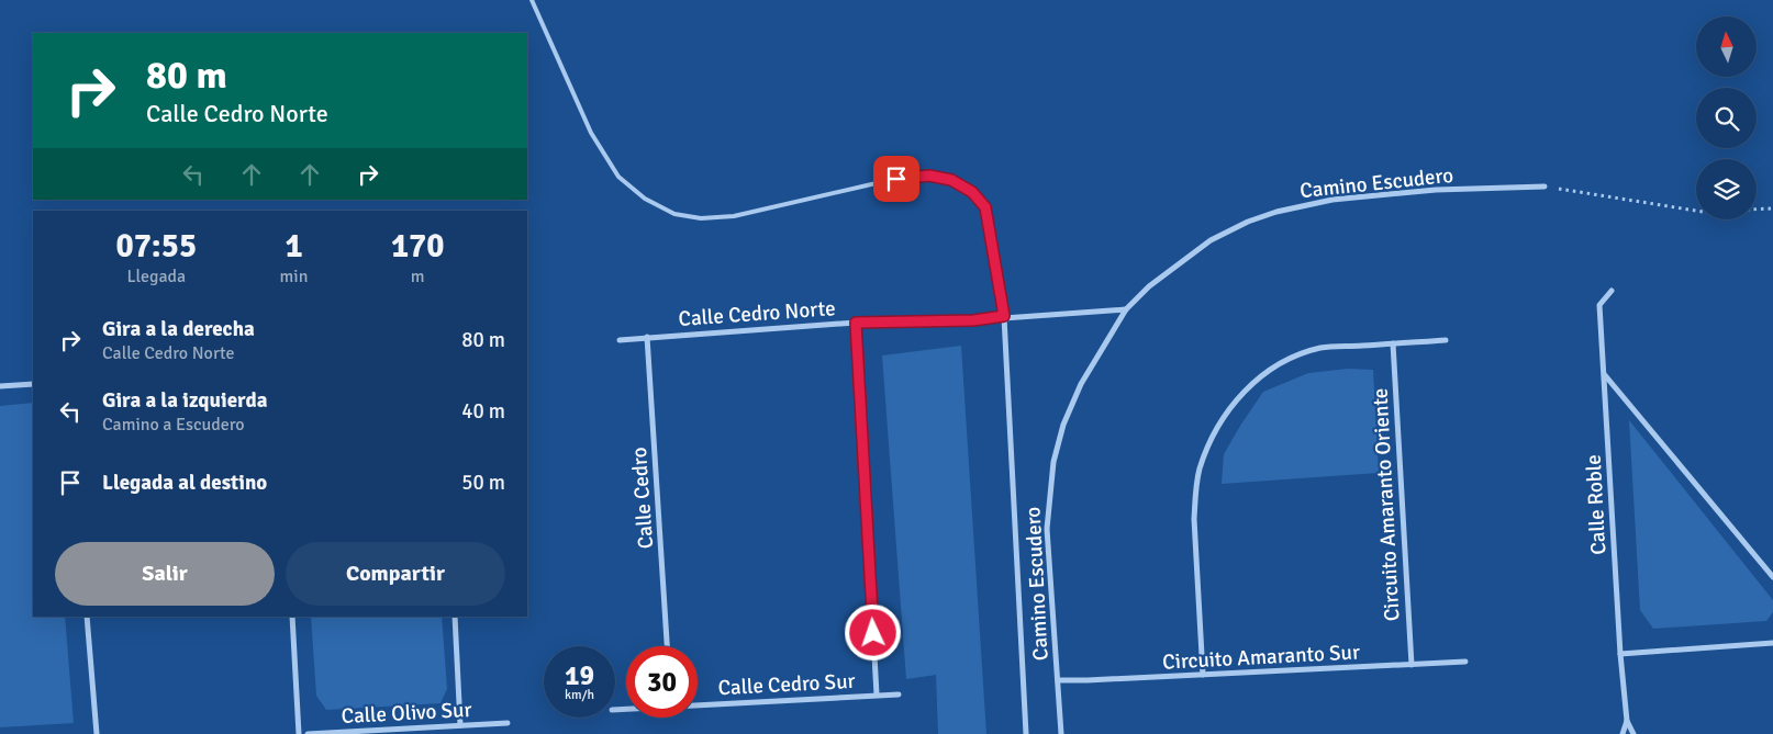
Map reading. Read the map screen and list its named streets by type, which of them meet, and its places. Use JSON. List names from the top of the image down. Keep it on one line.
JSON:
{"streets":{"street":["Camino Escudero","Calle Cedro Norte","Calle Cedro","Circuito Amaranto Oriente","Calle Roble","Circuito Amaranto Sur","Calle Cedro Sur","Calle Olivo Sur"]},"crossings":[["Camino Escudero","Calle Cedro Norte"],["Camino Escudero","Circuito Amaranto Sur"],["Calle Cedro Norte","Calle Cedro"],["Circuito Amaranto Oriente","Circuito Amaranto Sur"]],"north":"top","page":{"turn":["80 m","Calle Cedro Norte"],"eta":["07:55","Llegada","1","min","170","m"],"list":[{"name":"Gira a la derecha","note":"Calle Cedro Norte","value":"80 m"},{"name":"Gira a la izquierda","note":"Camino a Escudero","value":"40 m"},{"name":"Llegada al destino","value":"50 m"}],"buttons":["Salir","Compartir"],"speed":"19 km/h","limit":"30"}}
